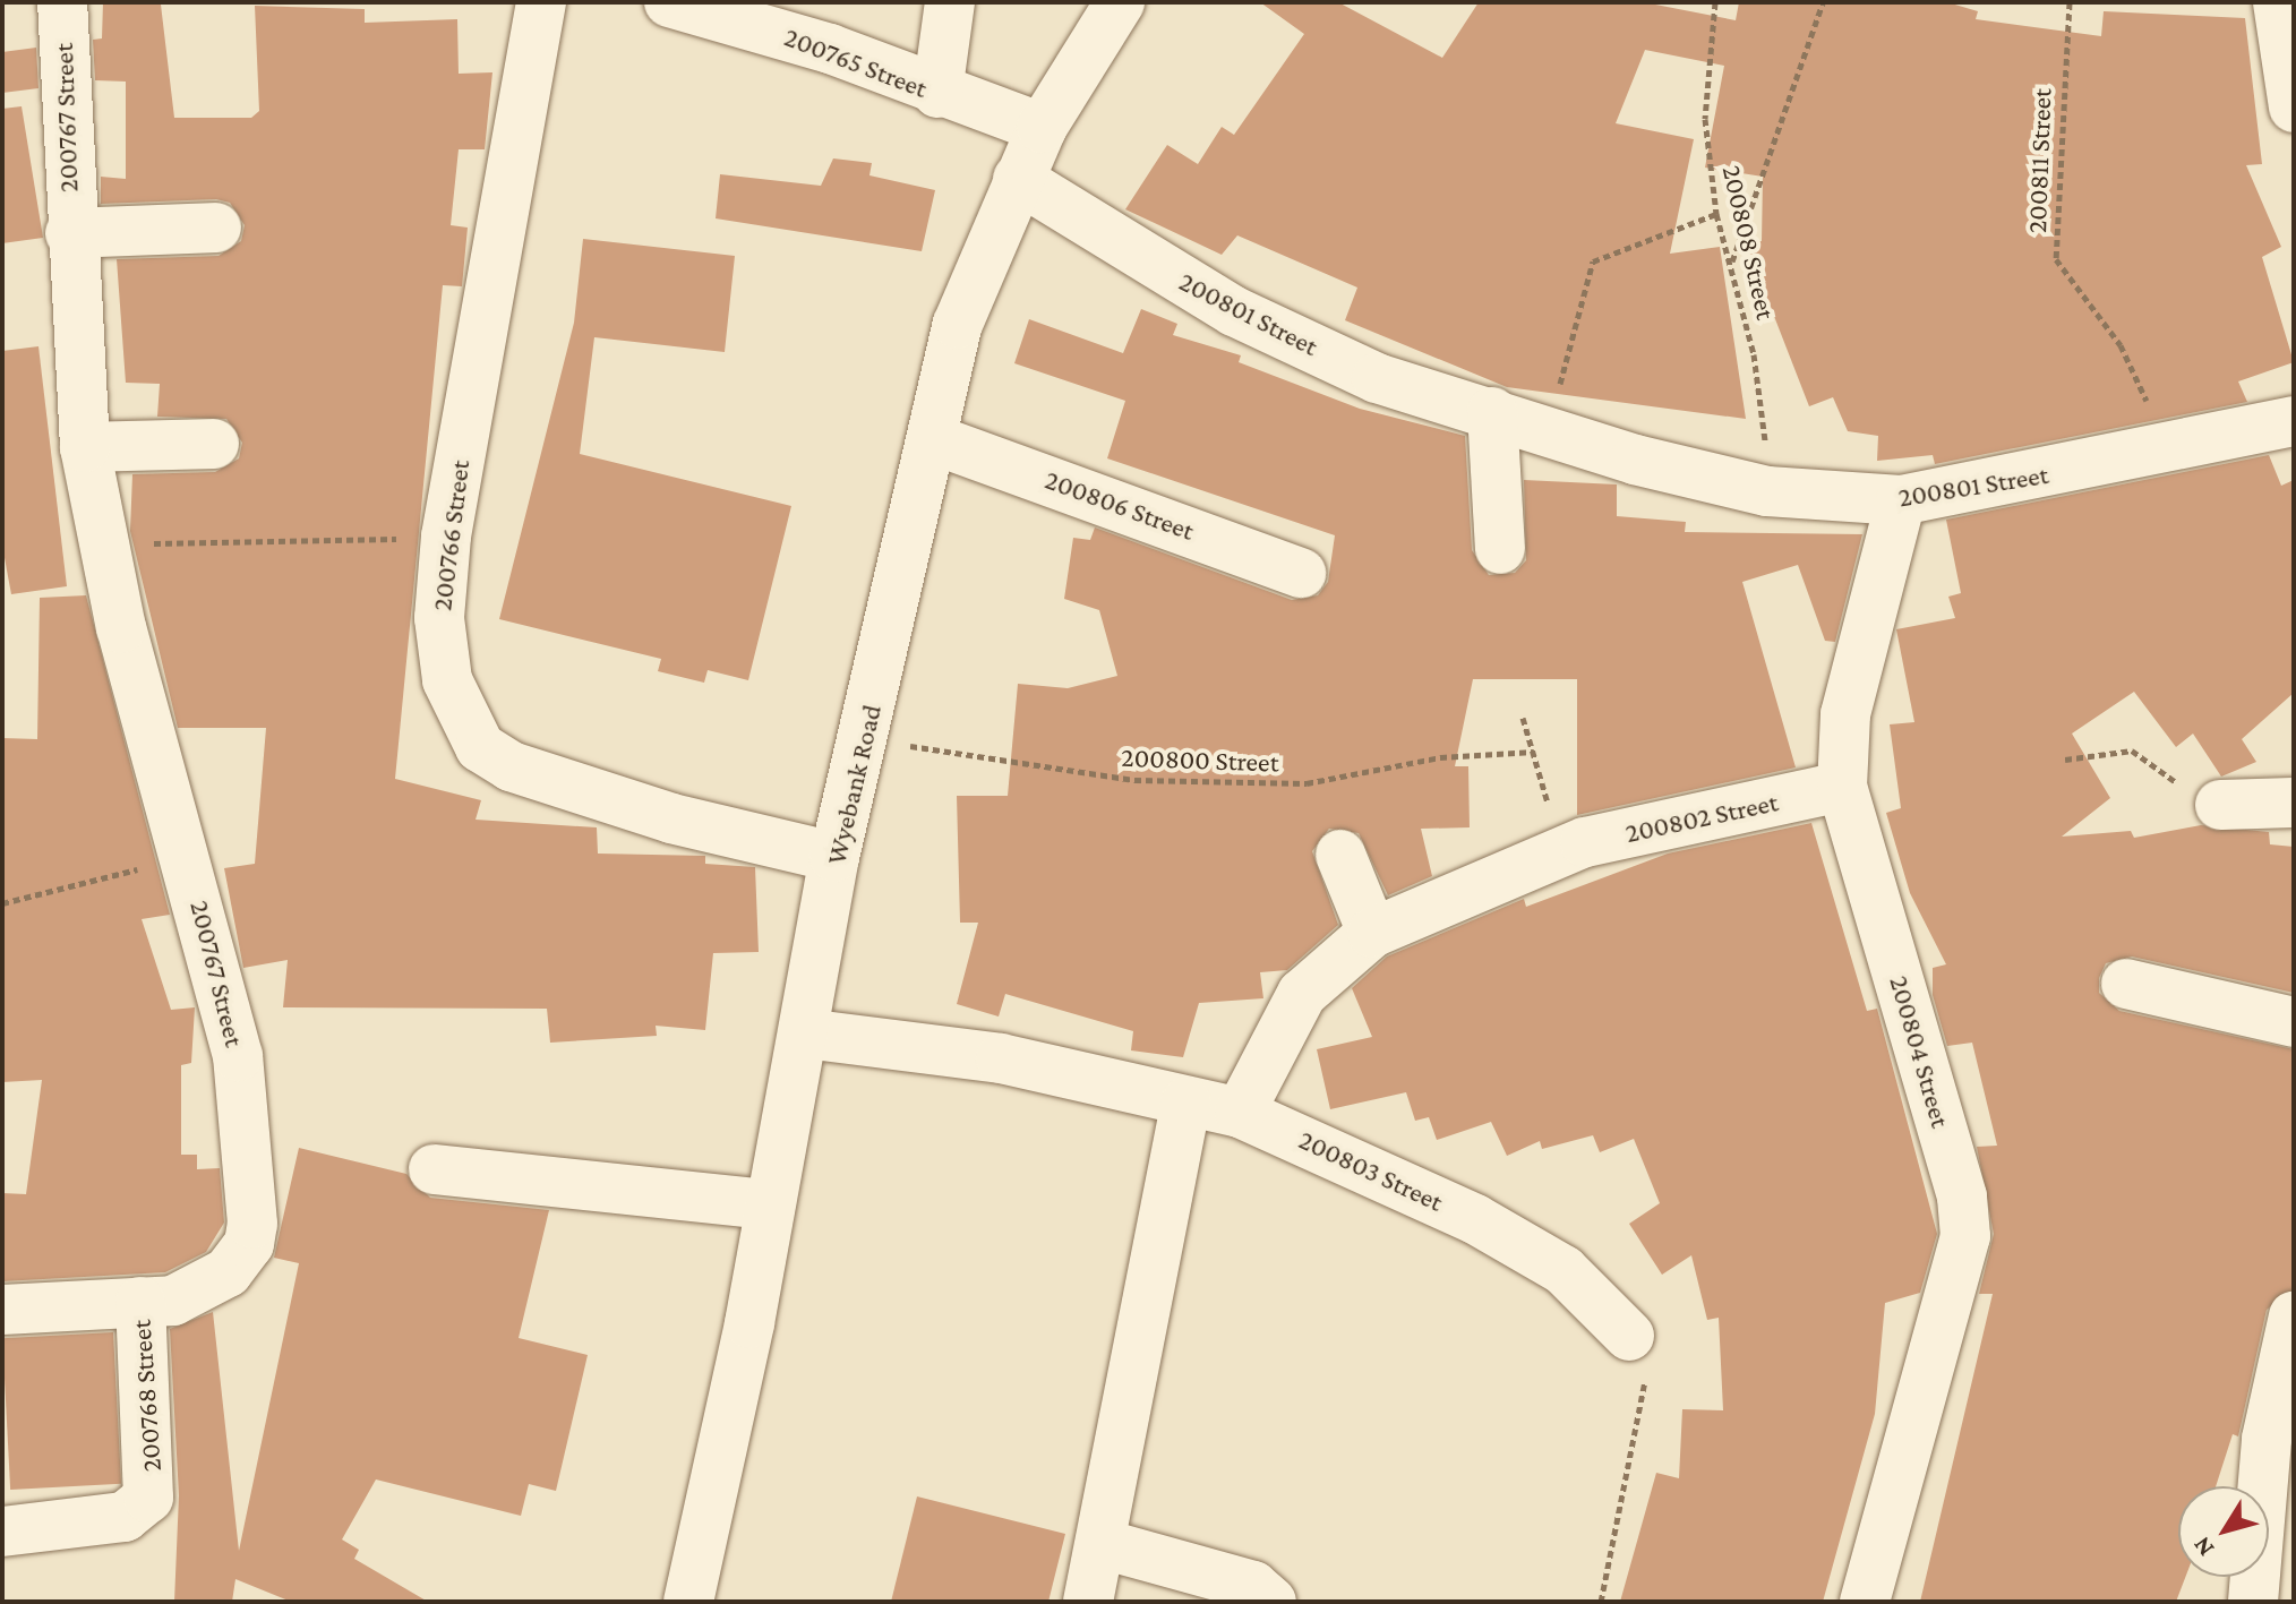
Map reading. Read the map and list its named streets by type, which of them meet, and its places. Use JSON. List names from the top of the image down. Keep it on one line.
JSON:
{"streets":{"street":["200765 Street","200767 Street","200801 Street","200806 Street","200766 Street","Wyebank Road","200802 Street","200804 Street","200803 Street","200768 Street"],"path":["200811 Street","200808 Street","200800 Street"]},"crossings":[["200765 Street","Wyebank Road"],["200767 Street","200768 Street"],["200811 Street","200801 Street"],["200808 Street","200801 Street"],["200801 Street","Wyebank Road"],["200801 Street","200804 Street"],["200806 Street","Wyebank Road"],["200766 Street","Wyebank Road"],["200800 Street","Wyebank Road"],["Wyebank Road","200803 Street"],["200802 Street","200804 Street"],["200802 Street","200803 Street"]],"north":"bottom left"}
